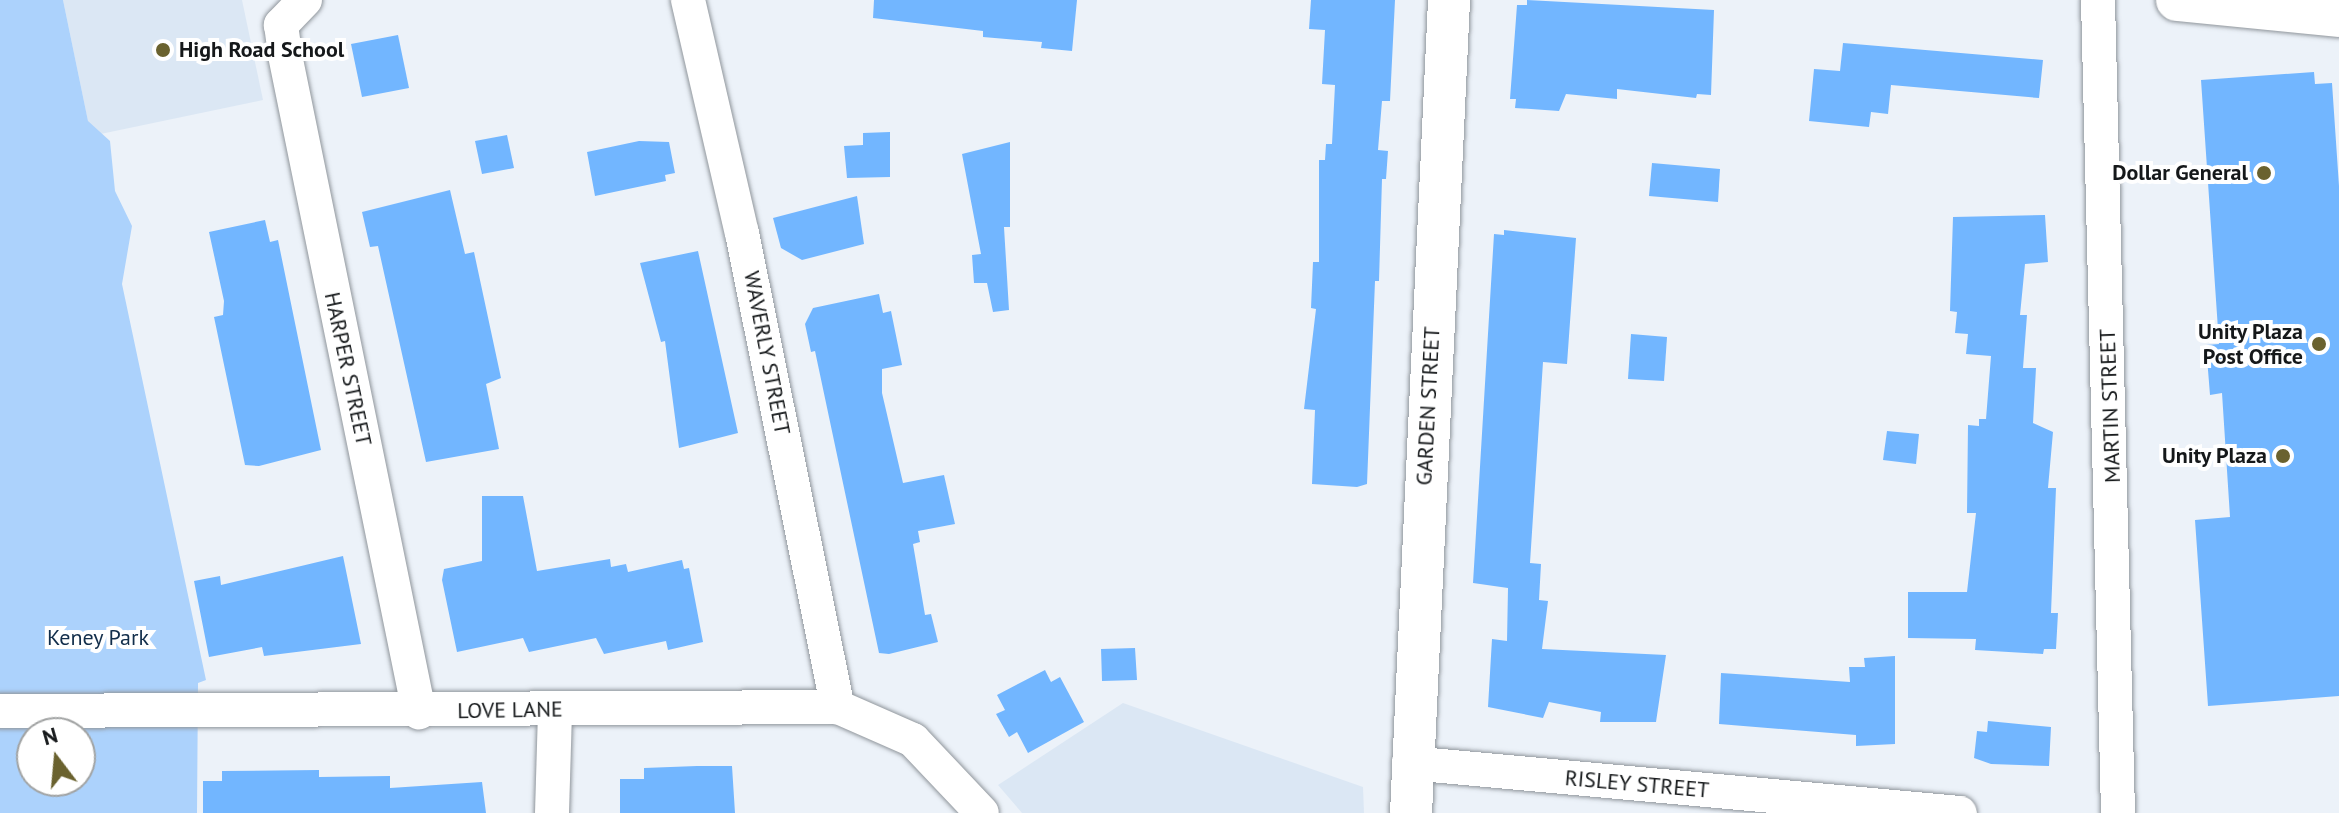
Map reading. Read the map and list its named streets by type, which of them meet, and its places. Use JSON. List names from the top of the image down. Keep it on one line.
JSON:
{"streets":{"street":["WAVERLY STREET","HARPER STREET","GARDEN STREET","MARTIN STREET","LOVE LANE","RISLEY STREET"]},"crossings":[["WAVERLY STREET","LOVE LANE"],["HARPER STREET","LOVE LANE"],["GARDEN STREET","RISLEY STREET"]],"parks":["Keney Park"],"places":["High Road School","Dollar General","Unity Plaza Post Office","Unity Plaza"],"north":"top"}
